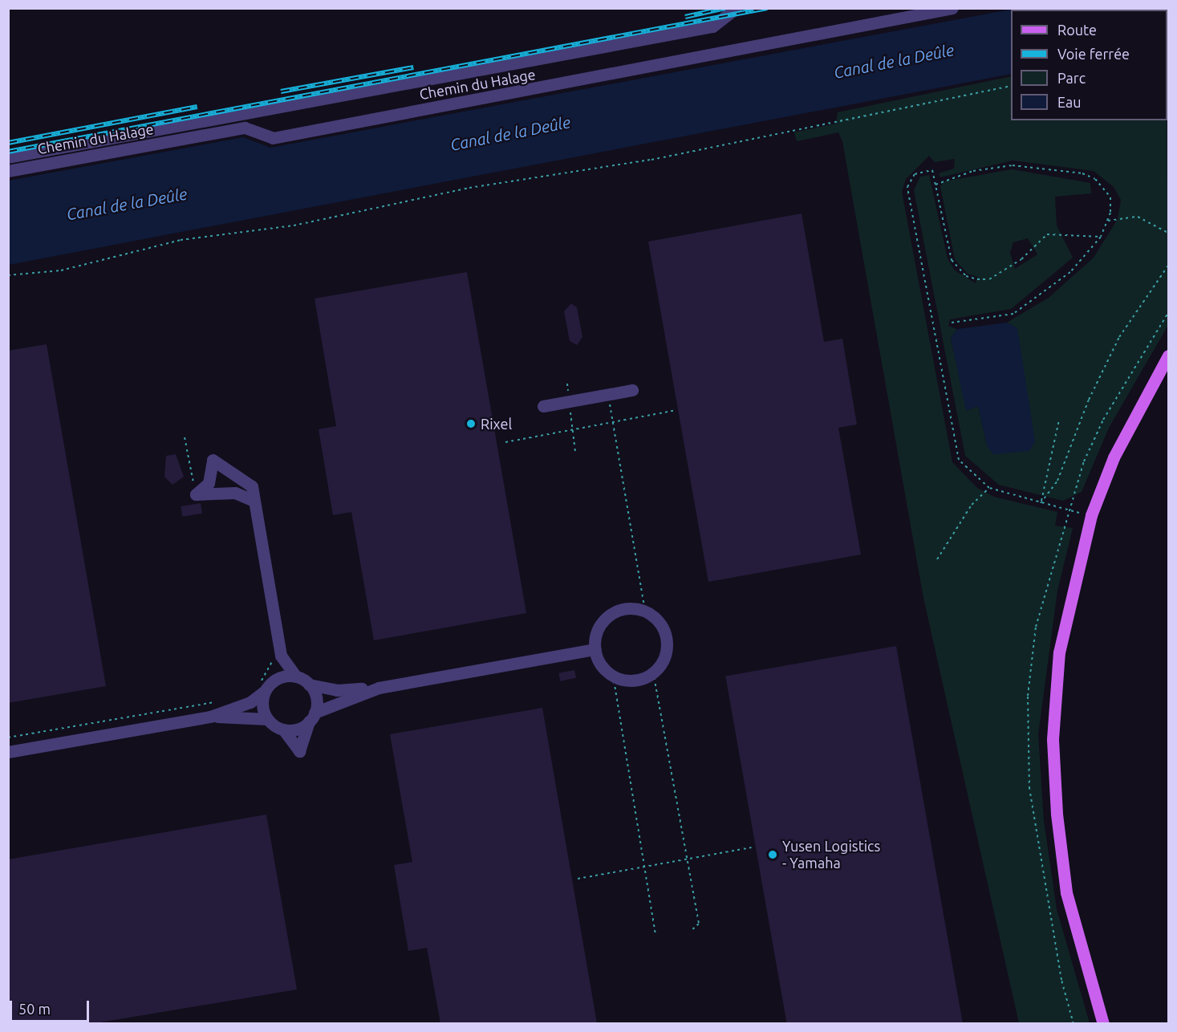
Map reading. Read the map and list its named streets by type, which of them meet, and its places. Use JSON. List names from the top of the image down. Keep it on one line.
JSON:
{"streets":{"street":["Chemin du Halage"]},"water":["Canal de la Deûle"],"places":["Rixel","Yusen Logistics - Yamaha"],"legend":["Route","Voie ferrée","Parc","Eau"],"scale_bar":"50 m"}
